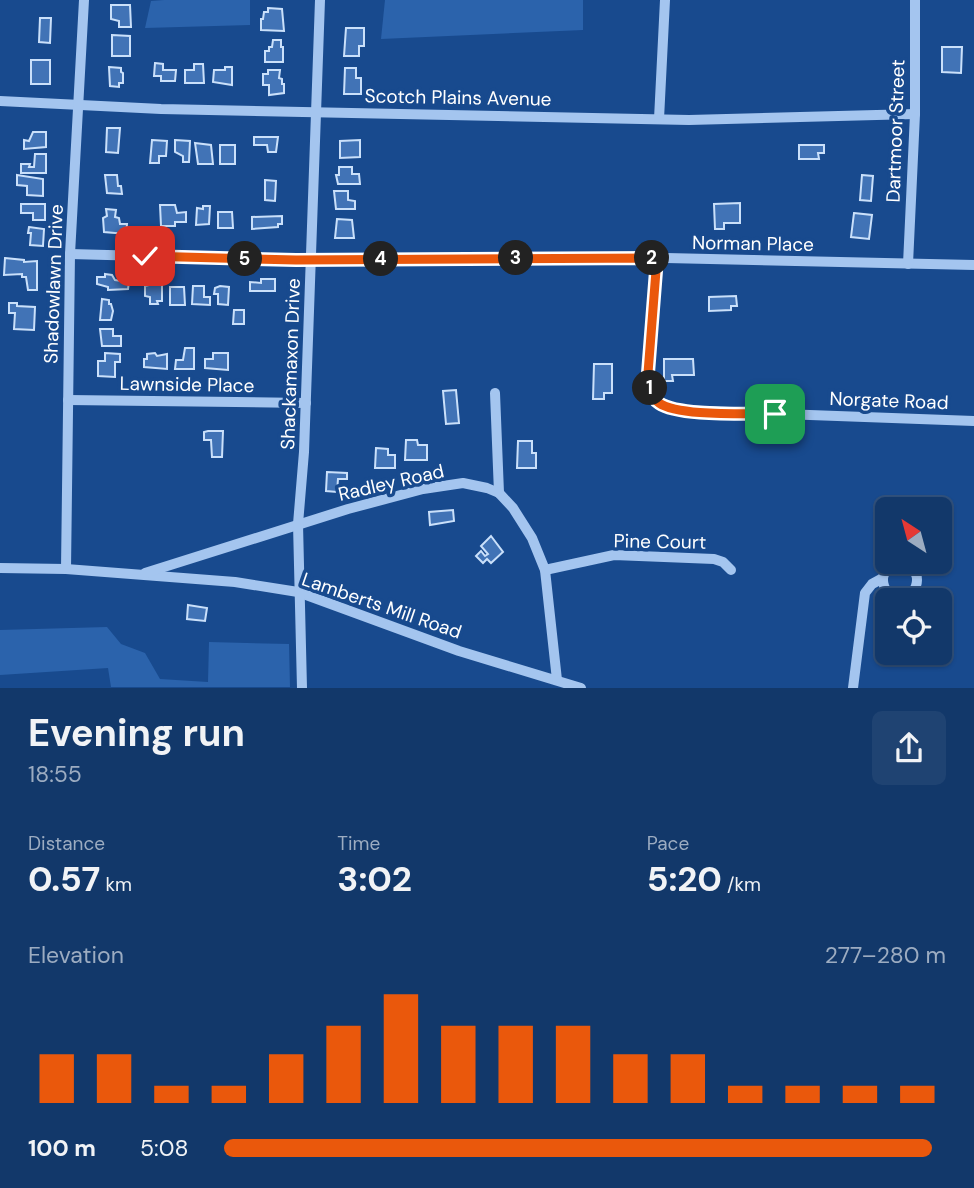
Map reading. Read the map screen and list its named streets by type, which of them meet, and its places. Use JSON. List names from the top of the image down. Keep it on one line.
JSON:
{"streets":{"street":["Scotch Plains Avenue","Dartmoor Street","Norman Place","Shadowlawn Drive","Shackamaxon Drive","Lawnside Place","Norgate Road","Radley Road","Pine Court","Lamberts Mill Road"]},"crossings":[["Scotch Plains Avenue","Dartmoor Street"],["Scotch Plains Avenue","Shadowlawn Drive"],["Scotch Plains Avenue","Shackamaxon Drive"],["Dartmoor Street","Norman Place"],["Norman Place","Shadowlawn Drive"],["Norman Place","Shackamaxon Drive"],["Norman Place","Norgate Road"],["Shadowlawn Drive","Lawnside Place"],["Shadowlawn Drive","Lamberts Mill Road"],["Shackamaxon Drive","Lawnside Place"],["Shackamaxon Drive","Radley Road"],["Shackamaxon Drive","Lamberts Mill Road"],["Radley Road","Lamberts Mill Road"]],"north":"top left","page":{"pins":["2","3","4","5","1"],"heading":["Evening run","18:55"],"stats":[["Distance","0.57 km"],["Time","3:02"],["Pace","5:20 /km"]],"chart":["Elevation","277–280 m"],"list":[{"name":"100 m","note":"5:08"}]}}
